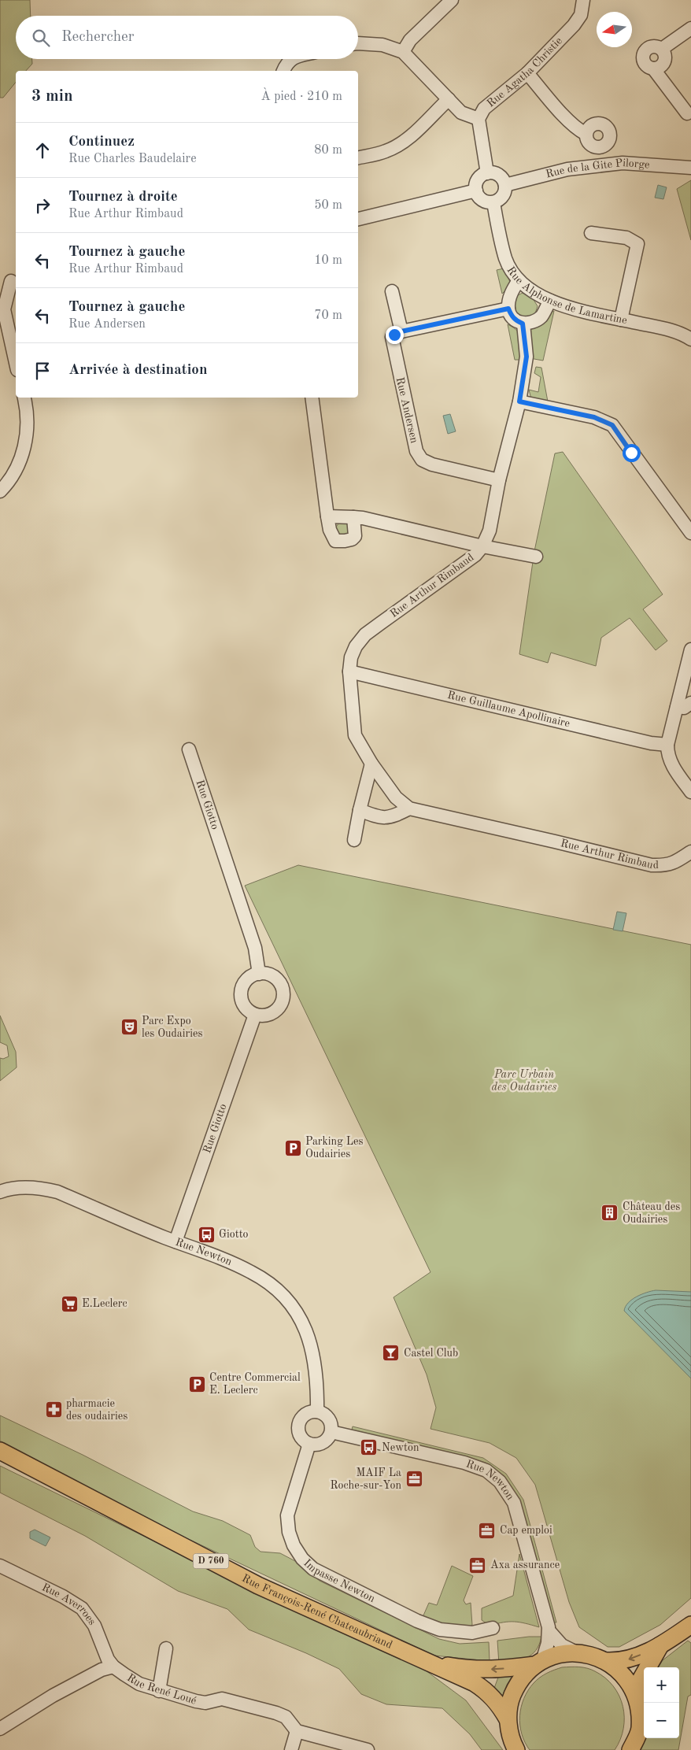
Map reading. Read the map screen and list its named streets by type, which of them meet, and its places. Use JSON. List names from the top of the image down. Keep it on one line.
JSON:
{"streets":{"main road":["D 760","Rue François-René Chateaubriand"],"street":["Rue Agatha Christie","Rue de la Gite Pilorge","Rue Alphonse de Lamartine","Rue Andersen","Rue Arthur Rimbaud","Rue Guillaume Apollinaire","Rue Giotto","Rue Newton","Impasse Newton","Rue Averroes","Rue René Loué"]},"crossings":[["Rue Agatha Christie","Rue de la Gite Pilorge"],["Rue Agatha Christie","Rue Alphonse de Lamartine"],["Rue de la Gite Pilorge","Rue Alphonse de Lamartine"],["Rue Andersen","Rue Arthur Rimbaud"],["Rue Arthur Rimbaud","Rue Guillaume Apollinaire"],["Rue Giotto","Rue Newton"],["Rue Newton","Impasse Newton"],["Rue Newton","Rue François-René Chateaubriand"],["Rue Averroes","Rue René Loué"]],"parks":["Parc Urbain des Oudairies"],"places":{"theatre":["Parc Expo les Oudairies"],"parking":["Parking Les Oudairies","Centre Commercial E. Leclerc"],"building":["Château des Oudairies"],"bus stop":["Giotto","Newton"],"supermarket":["E.Leclerc"],"bar":["Castel Club"],"pharmacy":["pharmacie des oudairies"],"office":["MAIF La Roche-sur-Yon","Cap emploi","Axa assurance"]},"north":"left","page":{"search":"Rechercher","heading":["3 min","À pied · 210 m"],"list":[["Continuez","Rue Charles Baudelaire","80 m"],["Tournez à droite","Rue Arthur Rimbaud","50 m"],["Tournez à gauche","Rue Arthur Rimbaud","10 m"],["Tournez à gauche","Rue Andersen","70 m"],"Arrivée à destination"],"map_buttons":["+","−"]}}
